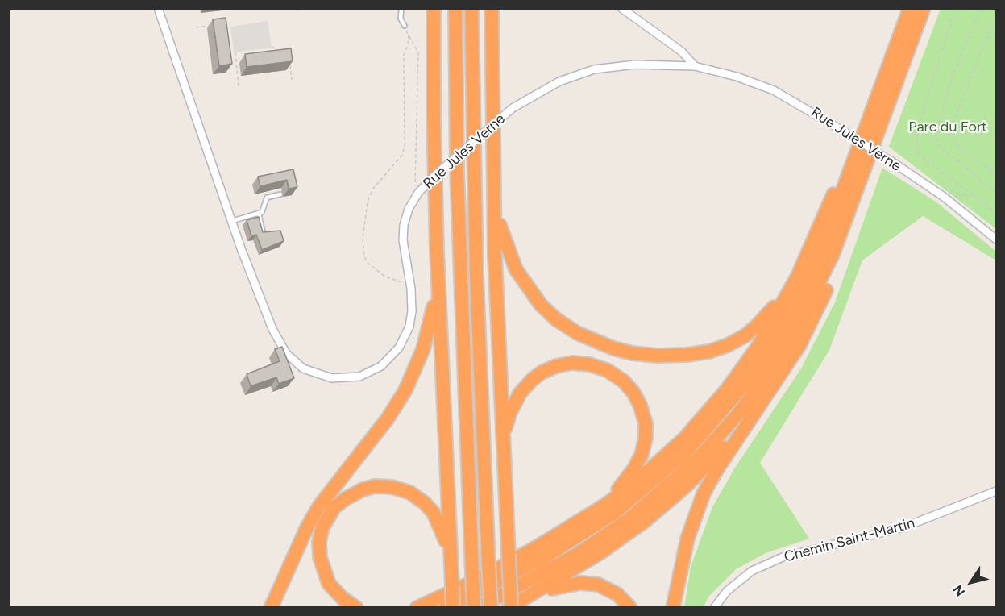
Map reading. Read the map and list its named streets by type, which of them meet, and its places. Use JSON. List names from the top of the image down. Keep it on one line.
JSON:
{"streets":{"street":["Rue Jules Verne","Chemin Saint-Martin"]},"parks":["Parc du Fort"],"north":"bottom left"}
